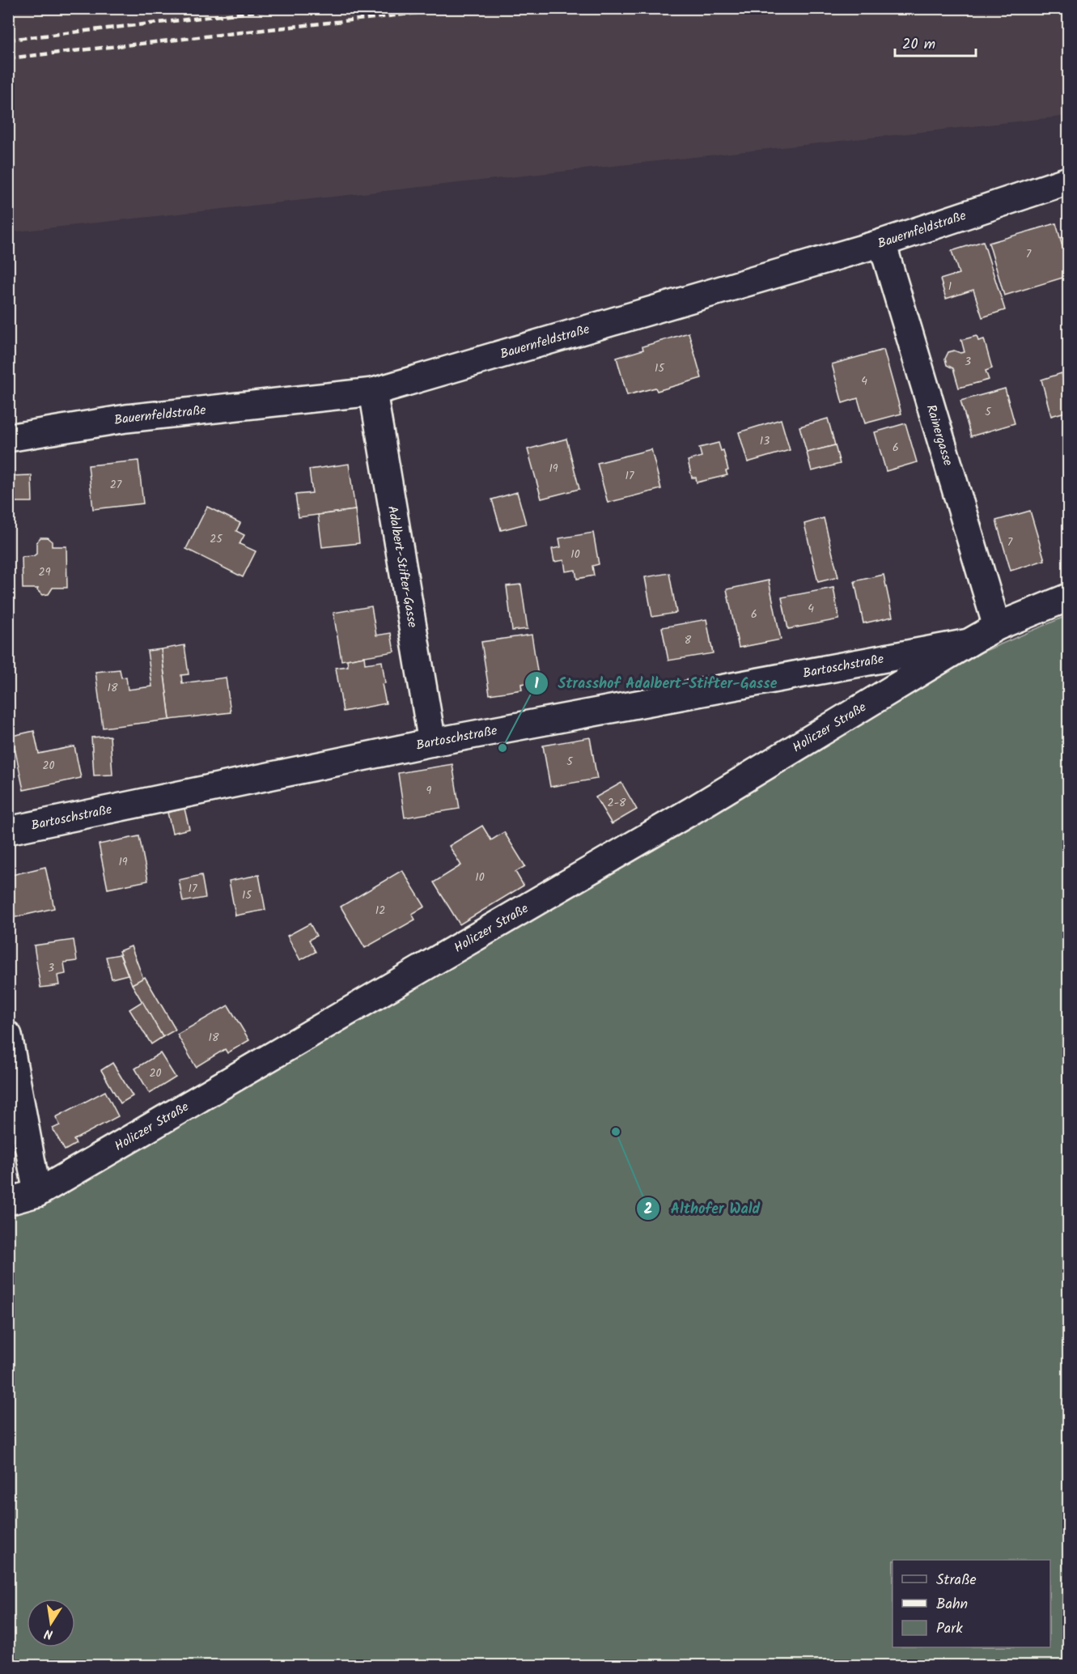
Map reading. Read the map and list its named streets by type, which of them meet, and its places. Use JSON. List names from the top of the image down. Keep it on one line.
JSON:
{"streets":{"street":["Bauernfeldstraße","Rainergasse","Adalbert-Stifter-Gasse","Bartoschstraße","Holiczer Straße"]},"crossings":[["Bauernfeldstraße","Rainergasse"],["Bauernfeldstraße","Adalbert-Stifter-Gasse"],["Rainergasse","Bartoschstraße"],["Adalbert-Stifter-Gasse","Bartoschstraße"],["Bartoschstraße","Holiczer Straße"]],"places":["Strasshof Adalbert-Stifter-Gasse","Althofer Wald"],"house_numbers":["7","1","3","15","4","5","13","6","19","17","27","25","7","10","29","4","6","8","18","5","20","9","2-8","19","10","17","15","12","3","18","20"],"legend":["Straße","Bahn","Park"],"scale_bar":"20 m","north":"bottom"}
